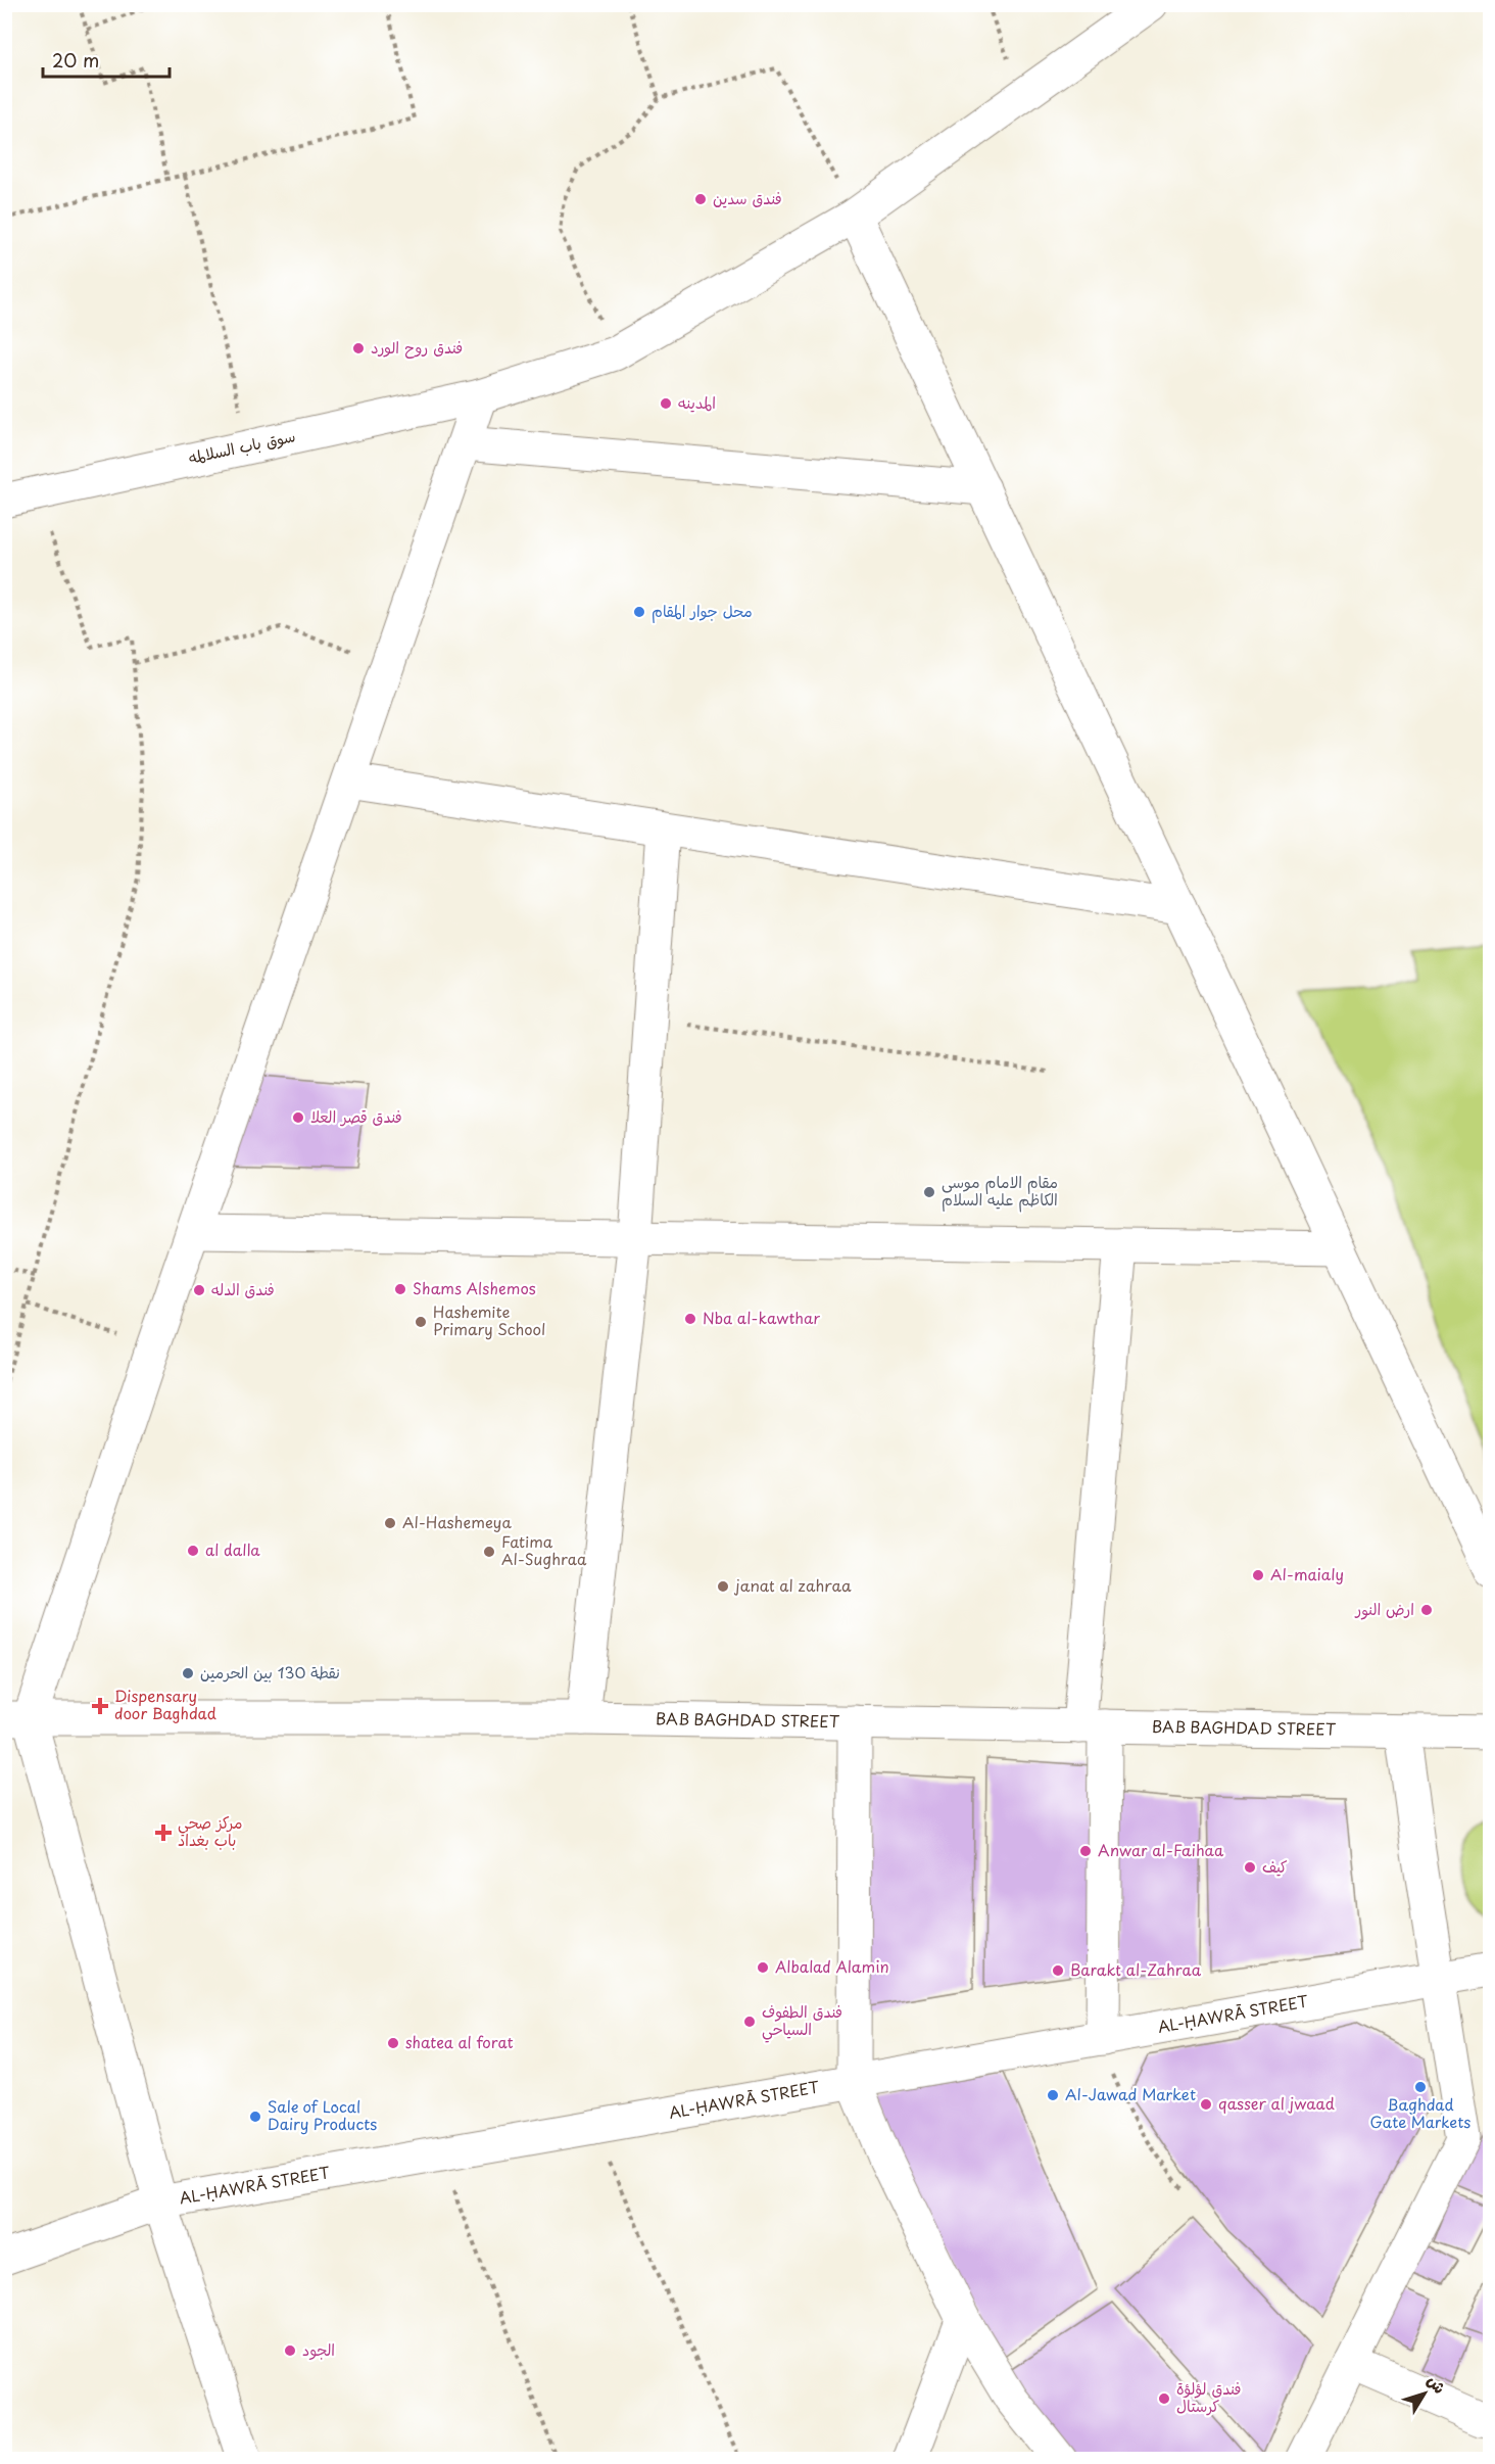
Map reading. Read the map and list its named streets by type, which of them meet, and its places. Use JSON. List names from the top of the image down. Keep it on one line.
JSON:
{"streets":{"street":["سوق باب السلالمه","BAB BAGHDAD STREET","AL-ḤAWRĀ STREET"]},"places":{"other":["فندق سدين","فندق روح الورد","المدينه","محل جوار المقام","فندق قصر العلا","مقام الامام موسى الكاظم عليه السلام","Shams Alshemos","فندق الدله","Nba al-kawthar","Hashemite Primary School","Al-Hashemeya","al dalla","Fatima Al-Sughraa","Al-maialy","janat al zahraa","ارض النور","نقطة 130 بين الحرمين","Anwar al-Faihaa","كيف","Albalad Alamin","Barakt al-Zahraa","فندق الطفوف السياحي","shatea al forat","Baghdad Gate Markets","Al-Jawad Market","qasser al jwaad","Sale of Local Dairy Products","الجود","فندق لؤلؤة كرستال"],"health":["Dispensary door Baghdad","مركز صحي باب بغداد"]},"scale_bar":"20 m","north":"top right"}
